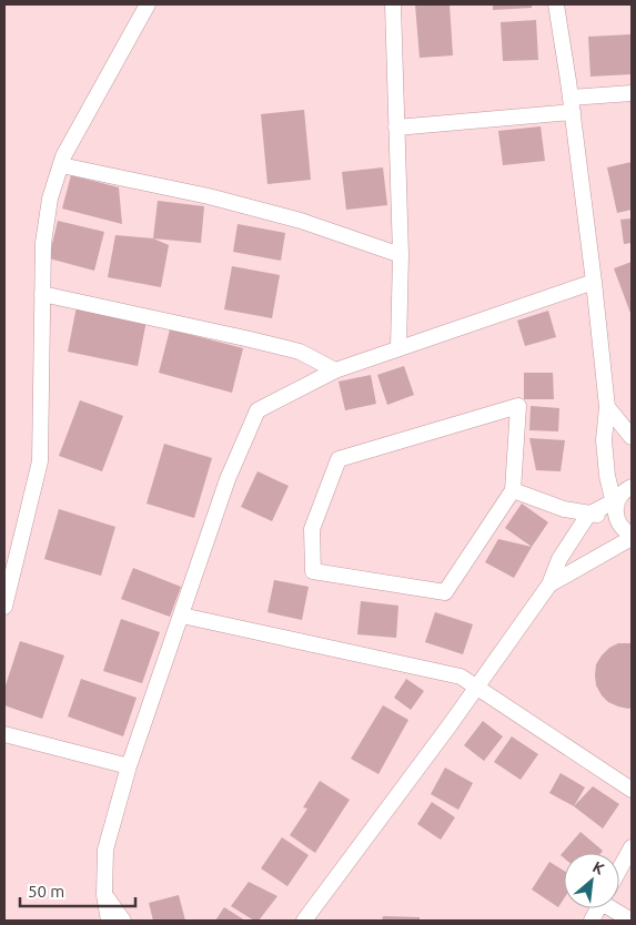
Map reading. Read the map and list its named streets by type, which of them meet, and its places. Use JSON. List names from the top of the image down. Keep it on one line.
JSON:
{"scale_bar":"50 m","north":"top right"}
